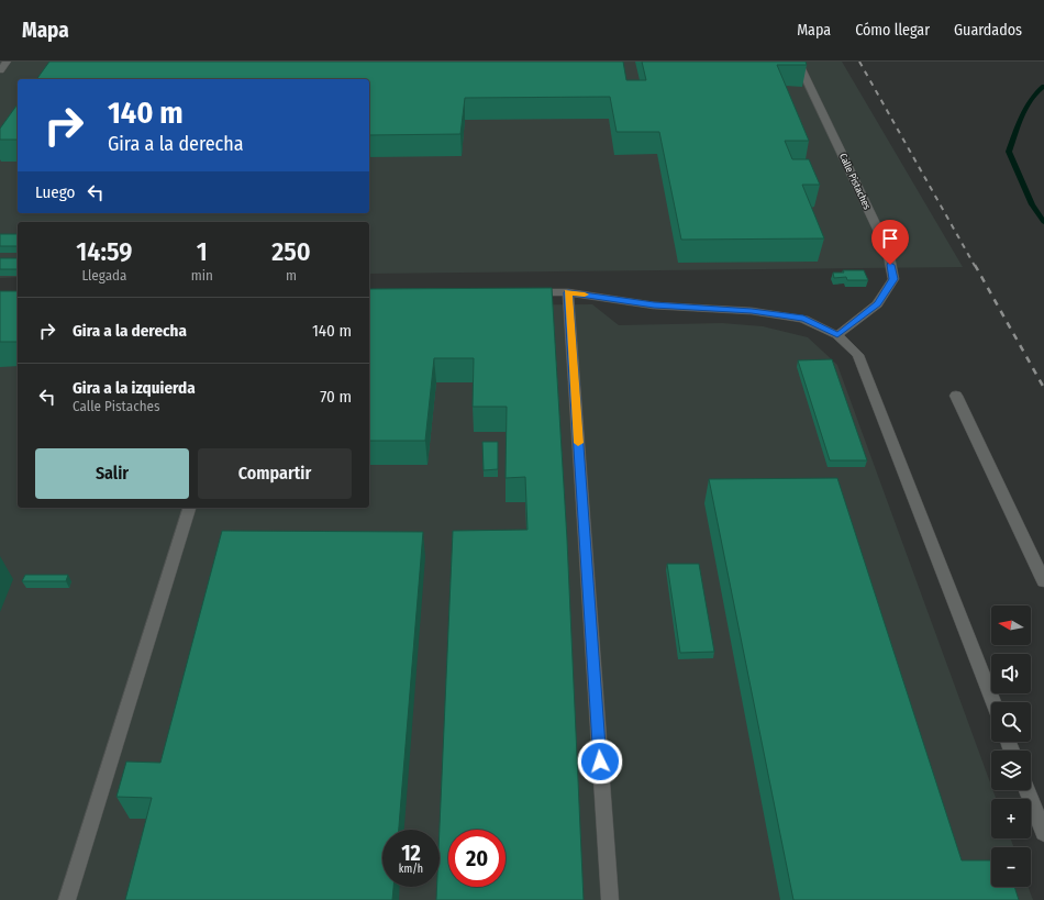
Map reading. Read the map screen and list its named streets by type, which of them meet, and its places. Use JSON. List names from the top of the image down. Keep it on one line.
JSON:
{"streets":{"lane":["Calle Pistaches"]},"north":"left","page":{"header":"Mapa","nav":["Mapa","Cómo llegar","Guardados"],"turn":["140 m","Gira a la derecha"],"then":"Luego","eta":["14:59","Llegada","1","min","250","m"],"list":[{"name":"Gira a la derecha","value":"140 m"},{"name":"Gira a la izquierda","note":"Calle Pistaches","value":"70 m"}],"buttons":["Salir","Compartir"],"map_buttons":["+","−"],"speed":"12 km/h","limit":"20"}}
